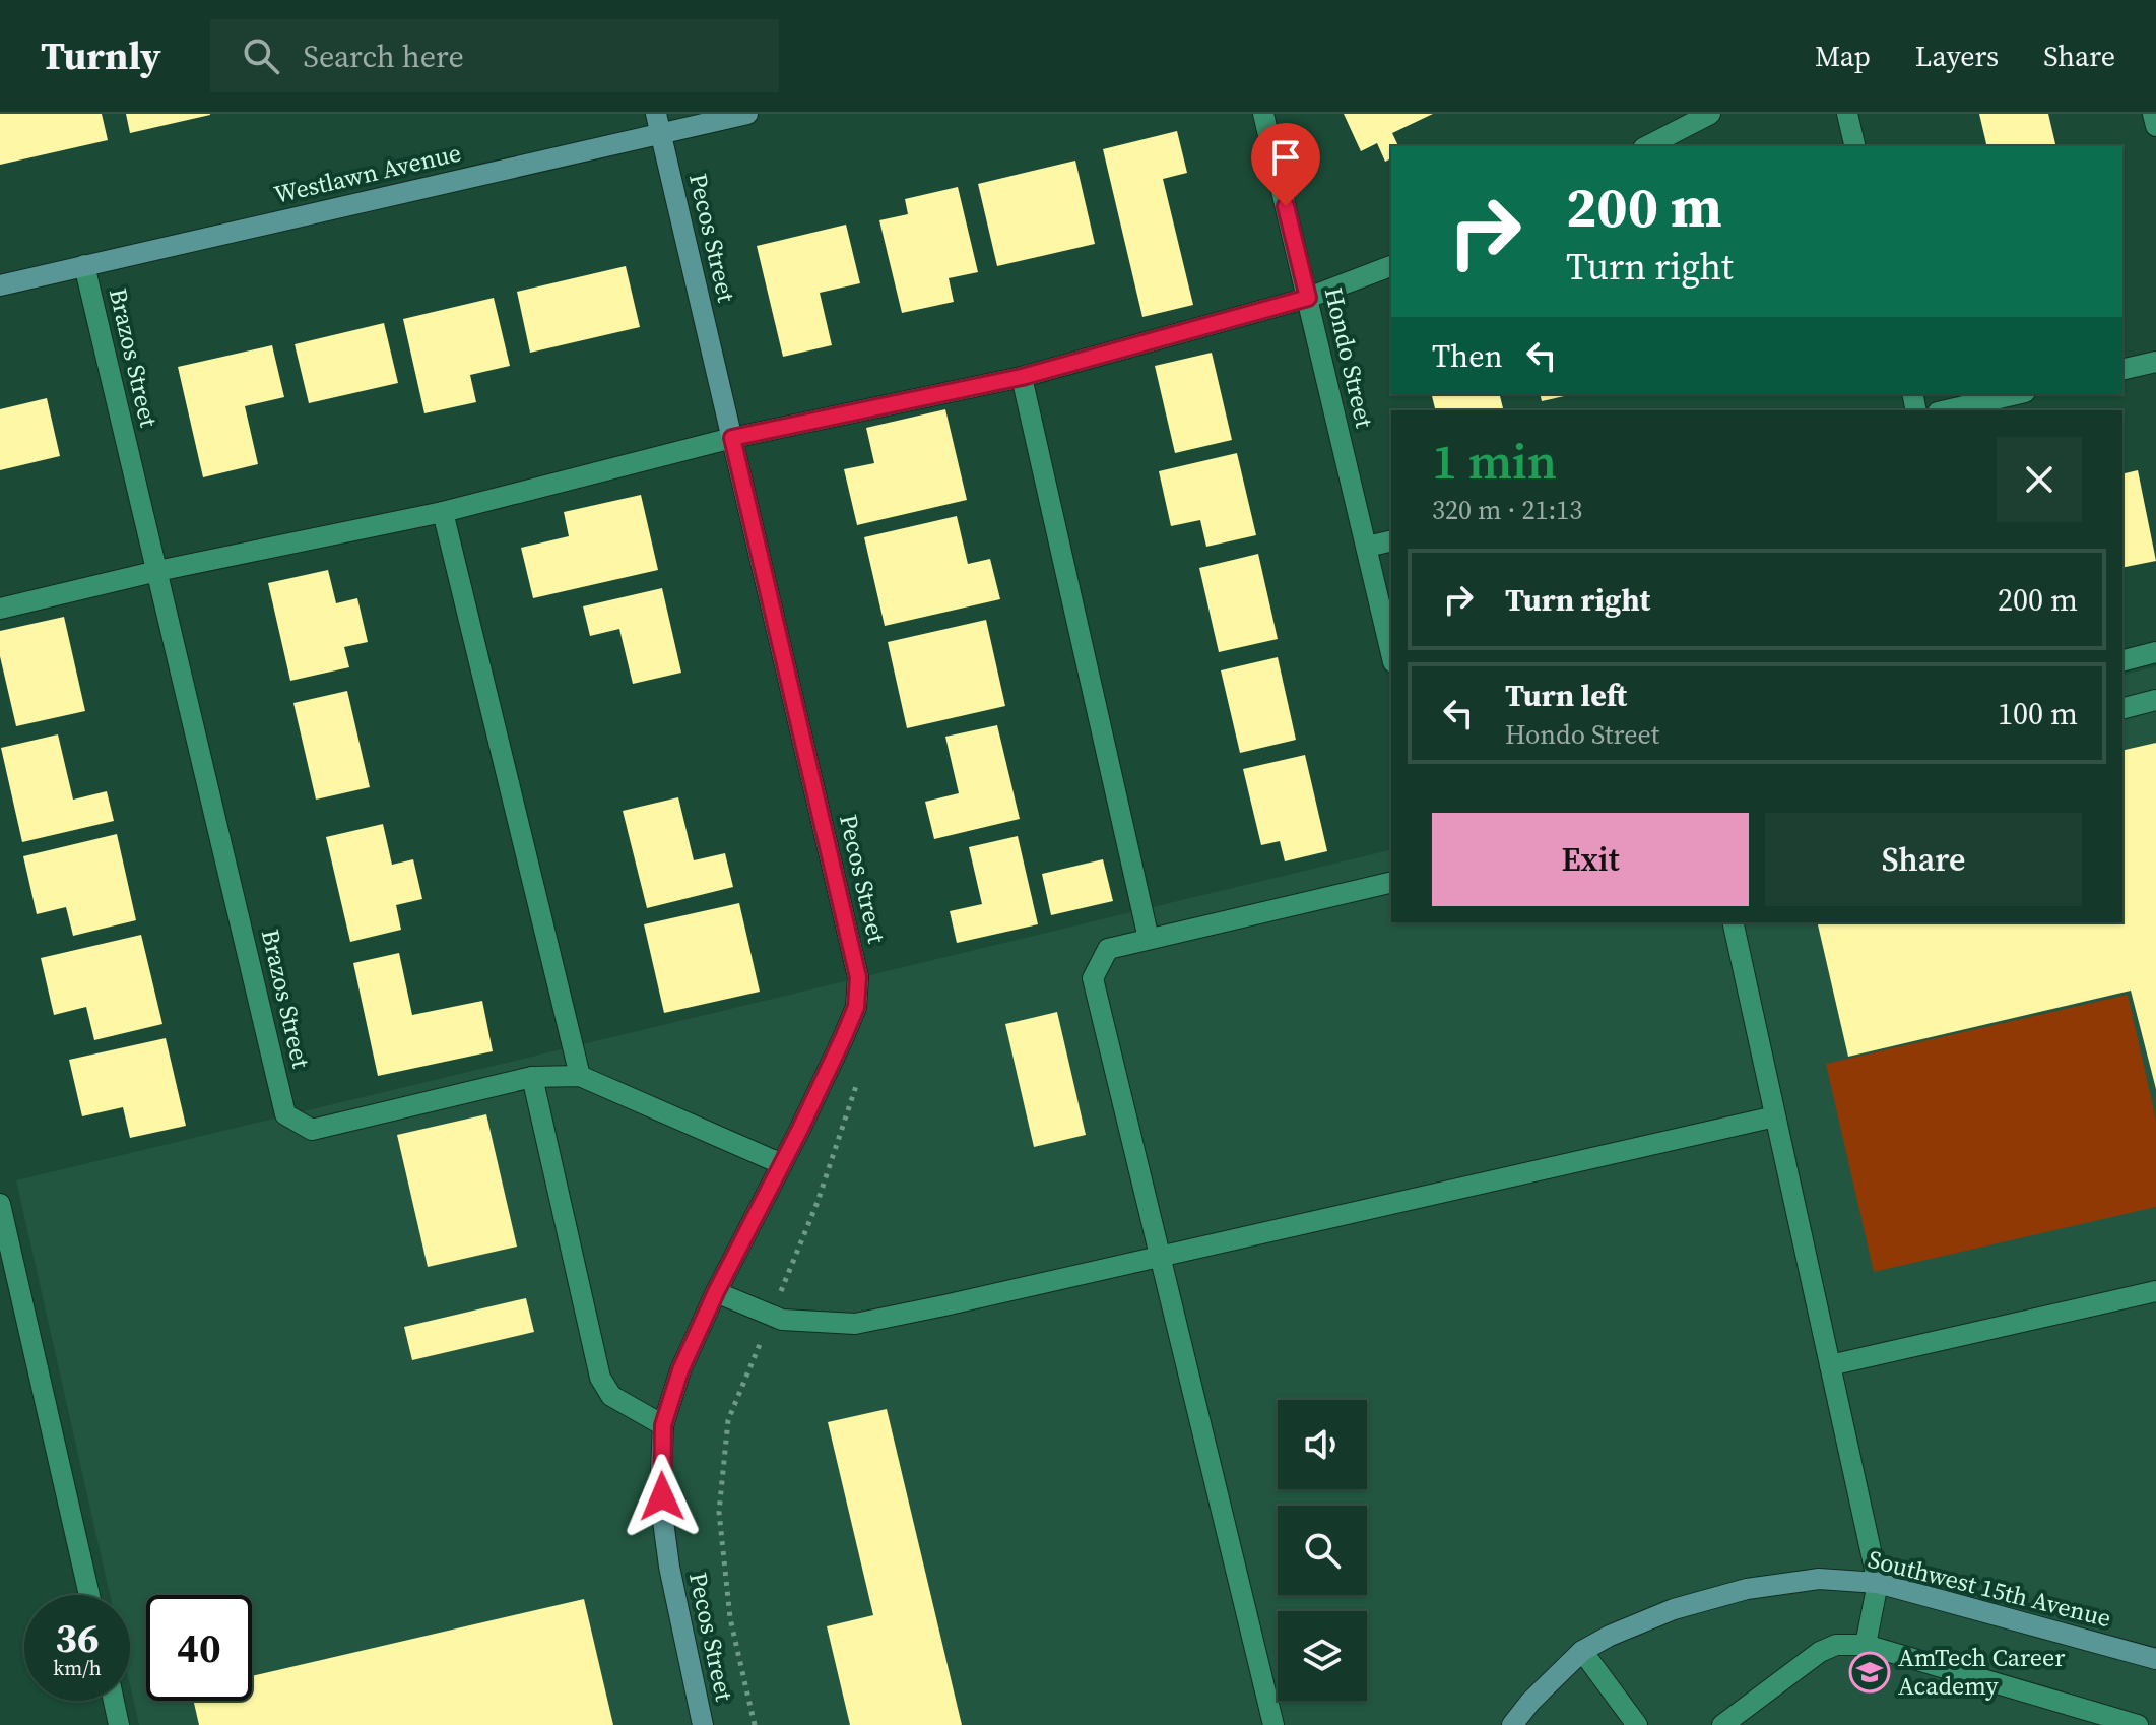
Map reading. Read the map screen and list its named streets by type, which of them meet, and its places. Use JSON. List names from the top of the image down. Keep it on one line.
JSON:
{"streets":{"street":["Westlawn Avenue","Pecos Street","Brazos Street","Hondo Street","Southwest 15th Avenue"]},"crossings":[["Westlawn Avenue","Pecos Street"],["Westlawn Avenue","Brazos Street"]],"places":{"school or university":["AmTech Career Academy"]},"page":{"header":"Turnly","search":"Search here","nav":["Map","Layers","Share"],"turn":["200 m","Turn right"],"then":"Then","heading":["1 min","320 m · 21:13"],"list":[{"name":"Turn right","value":"200 m"},{"name":"Turn left","note":"Hondo Street","value":"100 m"}],"buttons":["Exit","Share"],"speed":"36 km/h","limit":"40"}}
